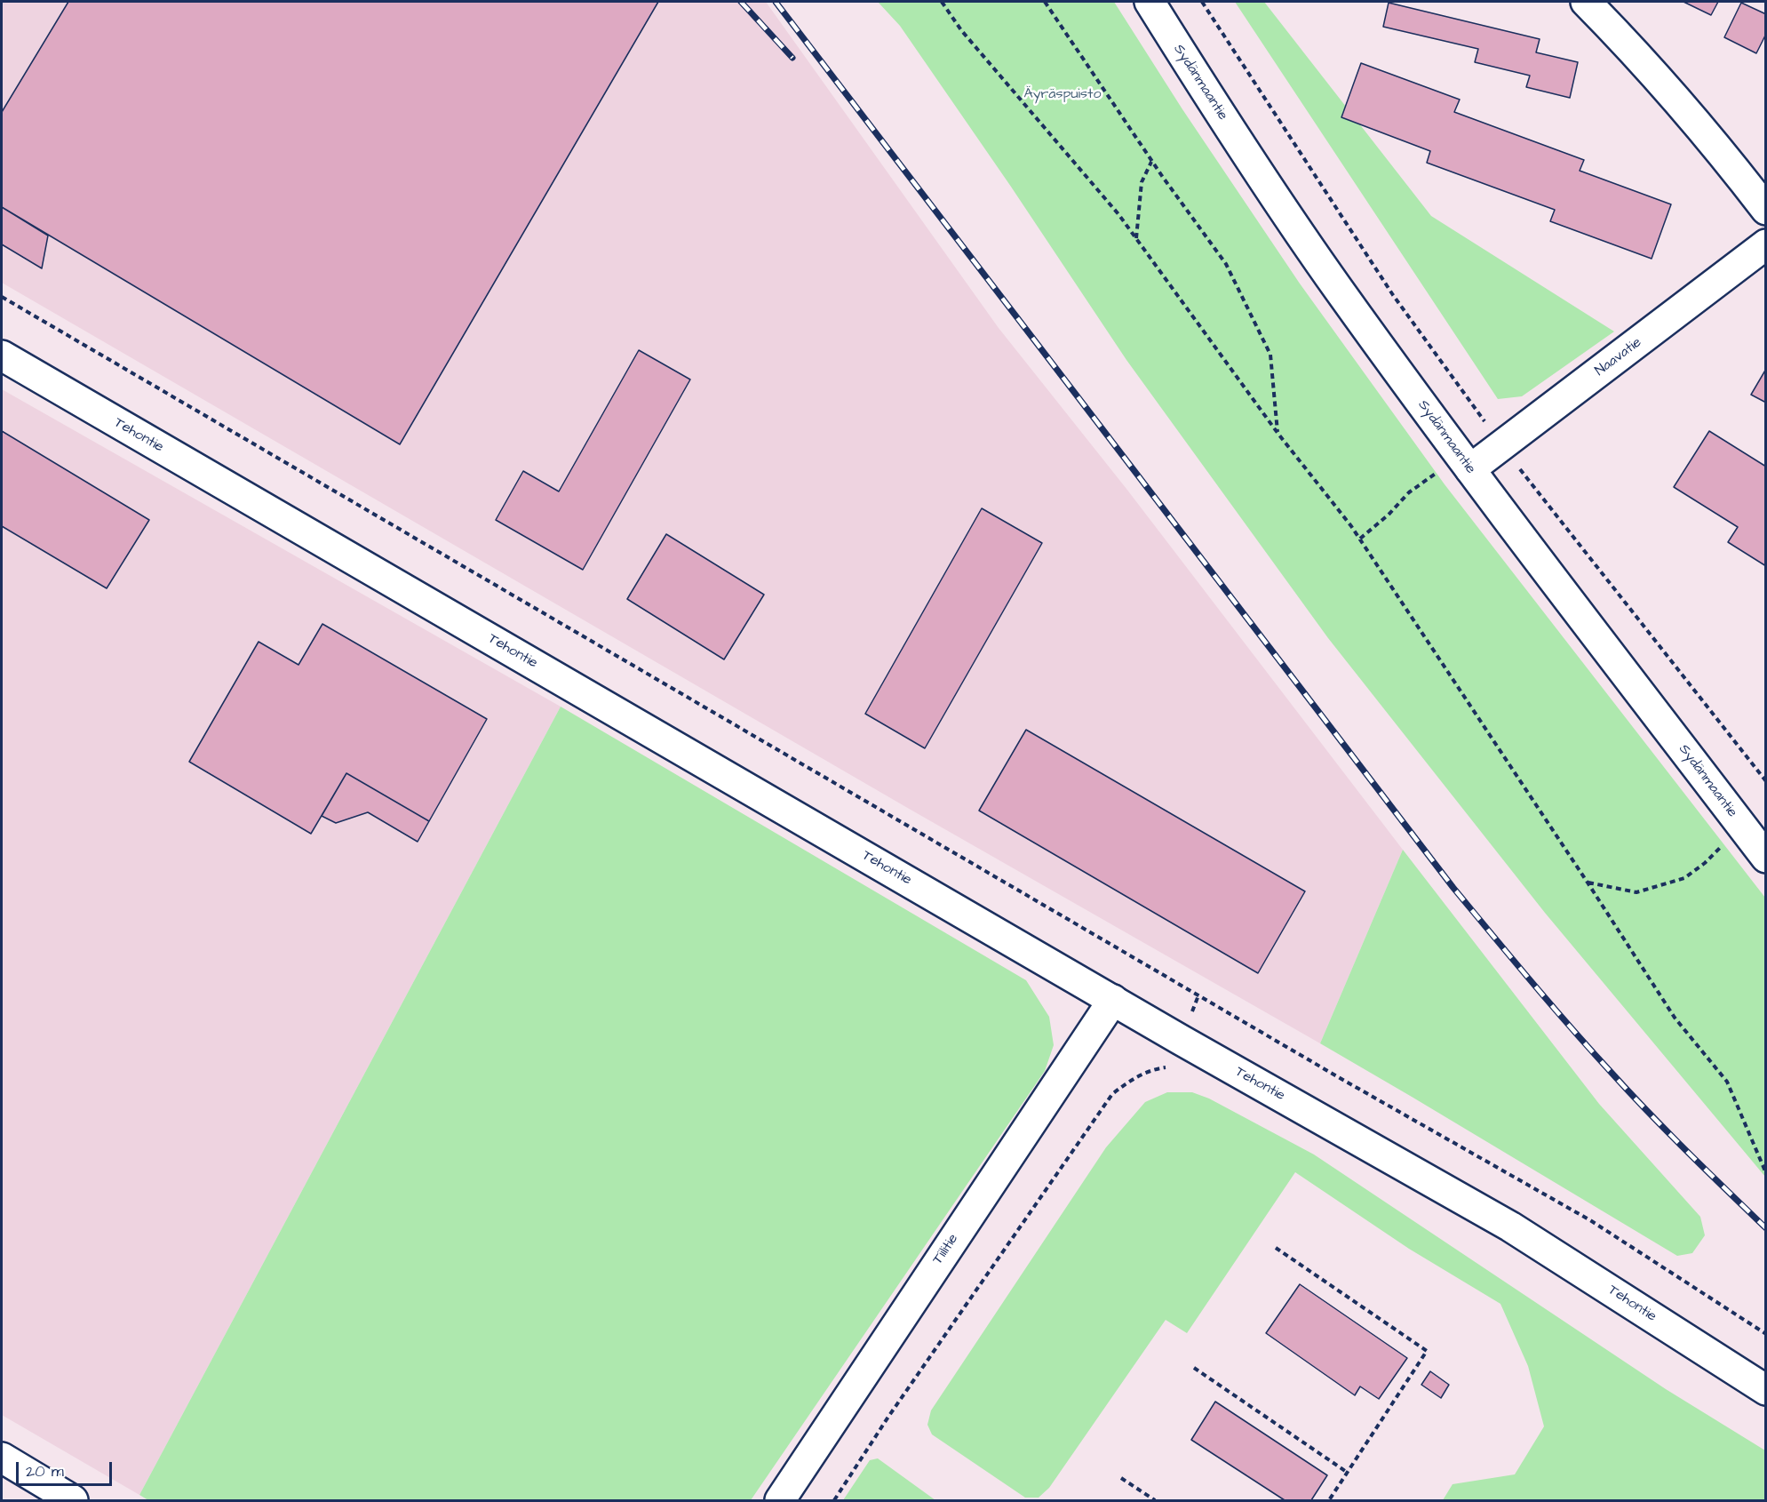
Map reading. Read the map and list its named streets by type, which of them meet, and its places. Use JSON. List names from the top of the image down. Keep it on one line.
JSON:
{"streets":{"street":["Sydänmaantie","Naavatie","Tehontie","Tiilitie"]},"crossings":[["Sydänmaantie","Naavatie"],["Tehontie","Tiilitie"]],"parks":["Äyräspuisto"],"scale_bar":"20 m"}
